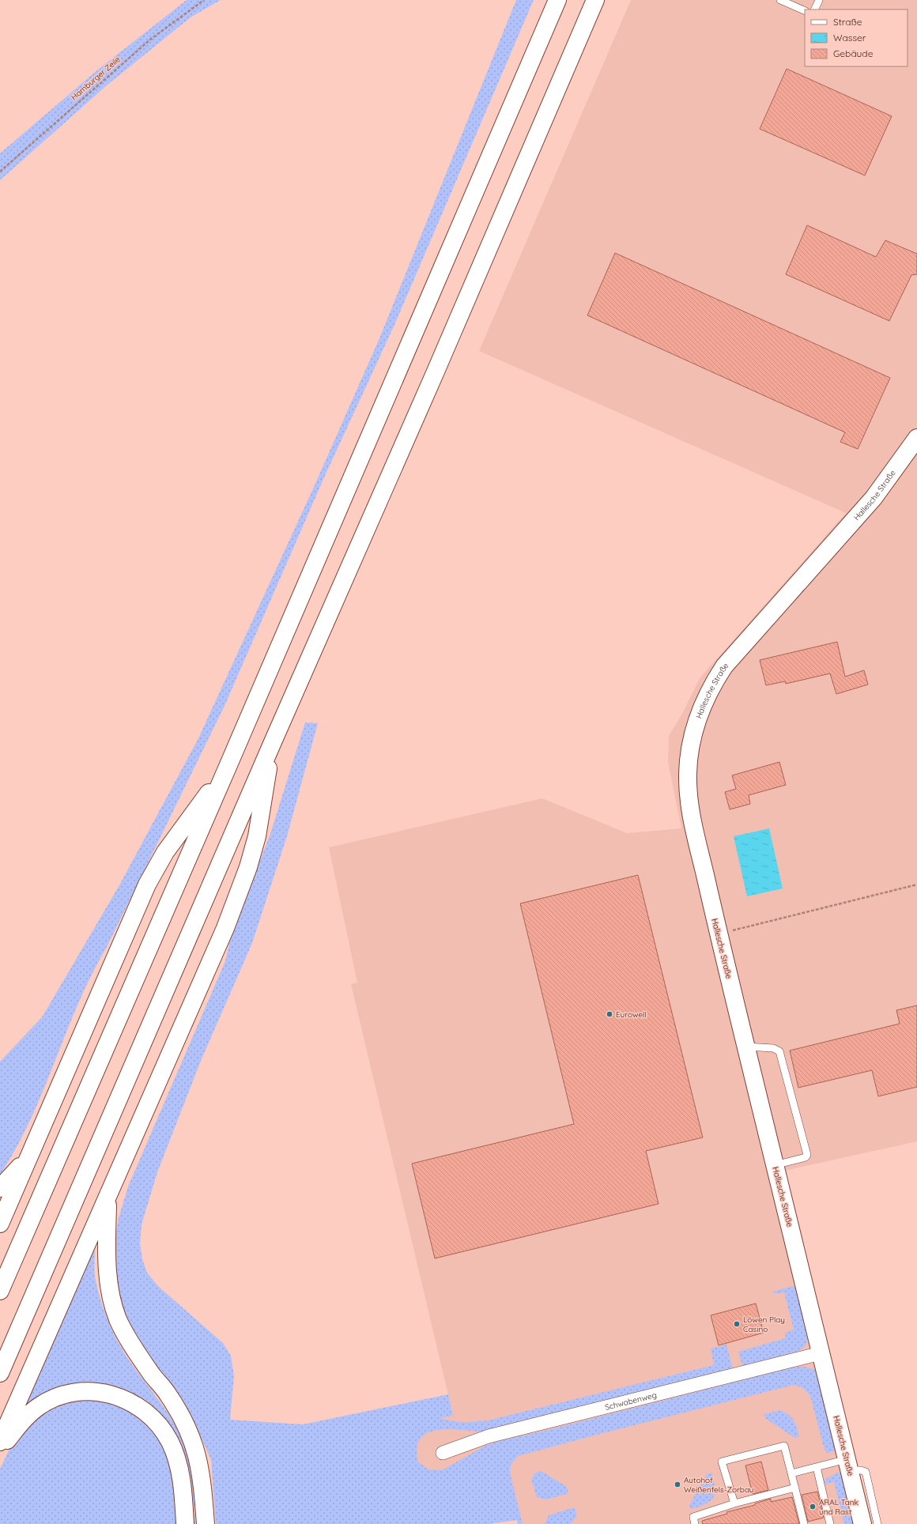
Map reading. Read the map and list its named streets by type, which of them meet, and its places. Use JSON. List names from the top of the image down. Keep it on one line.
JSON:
{"streets":{"main road":["Hallesche Straße"],"street":["Schwabenweg"],"path":["Hamburger Zeile"]},"crossings":[["Hallesche Straße","Schwabenweg"]],"places":["Eurowell","Löwen Play Casino","Autohof Weißenfels-Zorbau","ARAL Tank und Rast"],"legend":["Straße","Wasser","Gebäude"]}
